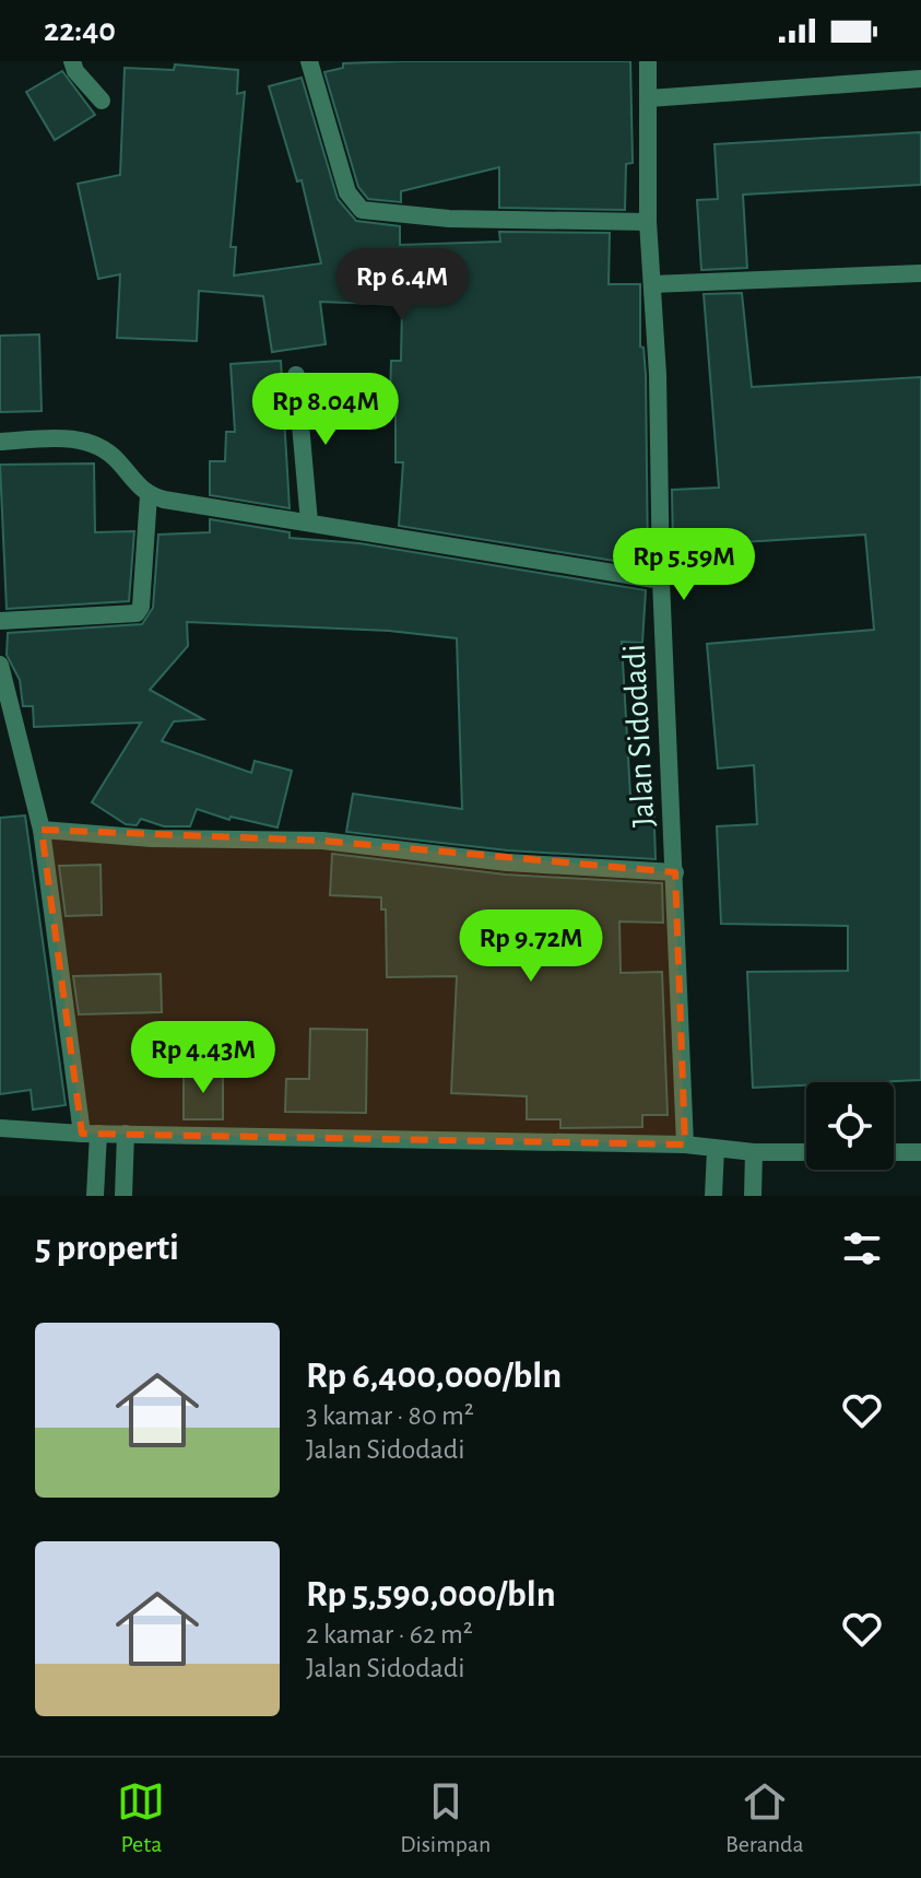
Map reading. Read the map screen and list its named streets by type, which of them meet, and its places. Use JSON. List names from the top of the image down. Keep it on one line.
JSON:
{"streets":{"street":["Jalan Sidodadi"]},"page":{"status":"22:40","price":["Rp 6.4M","Rp 8.04M","Rp 5.59M","Rp 9.72M","Rp 4.43M"],"heading":"5 properti","list":[{"name":"Rp 6,400,000/bln","note":"3 kamar · 80 m² · Jalan Sidodadi"},{"name":"Rp 5,590,000/bln","note":"2 kamar · 62 m² · Jalan Sidodadi"}],"tabs":["Peta","Disimpan","Beranda"]}}
